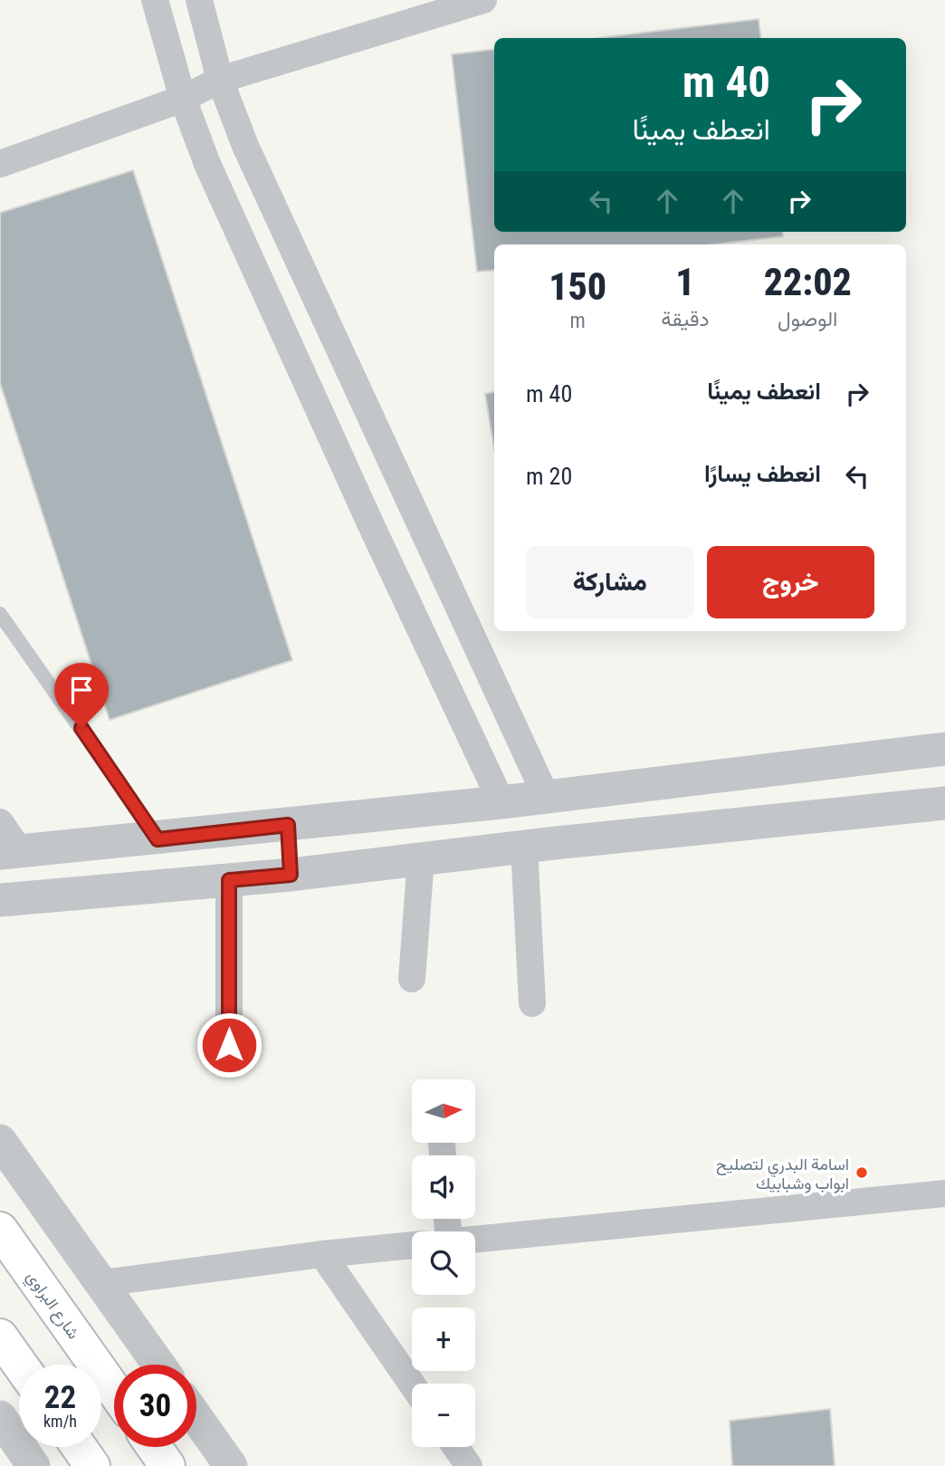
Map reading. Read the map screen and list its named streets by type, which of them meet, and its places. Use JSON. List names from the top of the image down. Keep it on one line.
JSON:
{"streets":{"main road":["شارع البراوي"]},"places":["اسامة البدري لتصليح ابواب وشبابيك"],"north":"right","page":{"turn":["40 m","انعطف يمينًا"],"eta":["22:02","الوصول","1","دقيقة","150","m"],"list":[{"name":"انعطف يمينًا","value":"40 m"},{"name":"انعطف يسارًا","value":"20 m"}],"buttons":["خروج","مشاركة"],"map_buttons":["+","−"],"speed":"22 km/h","limit":"30"}}
